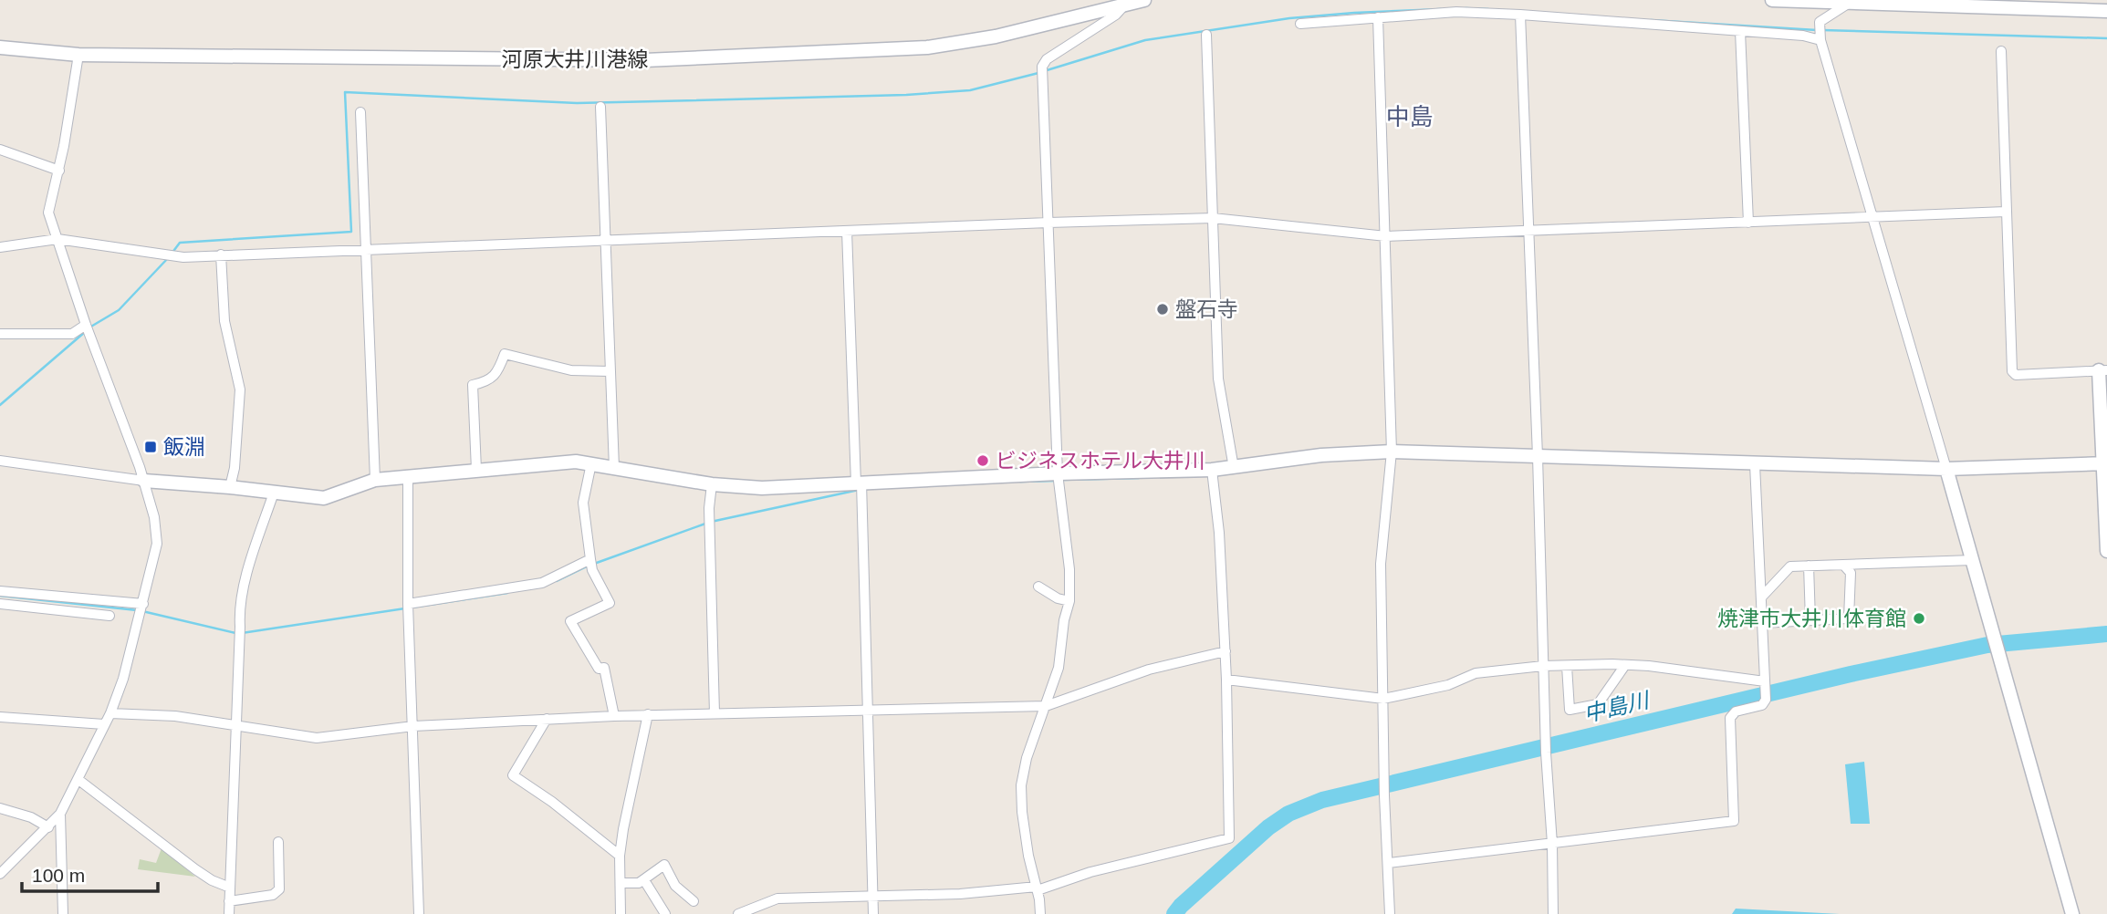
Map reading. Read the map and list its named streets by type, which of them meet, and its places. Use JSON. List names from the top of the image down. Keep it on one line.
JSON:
{"streets":{"street":["河原大井川港線"]},"districts":["中島"],"water":["中島川"],"places":{"other":["盤石寺","ビジネスホテル大井川","焼津市大井川体育館"],"transit":["飯淵"]},"scale_bar":"100 m"}
